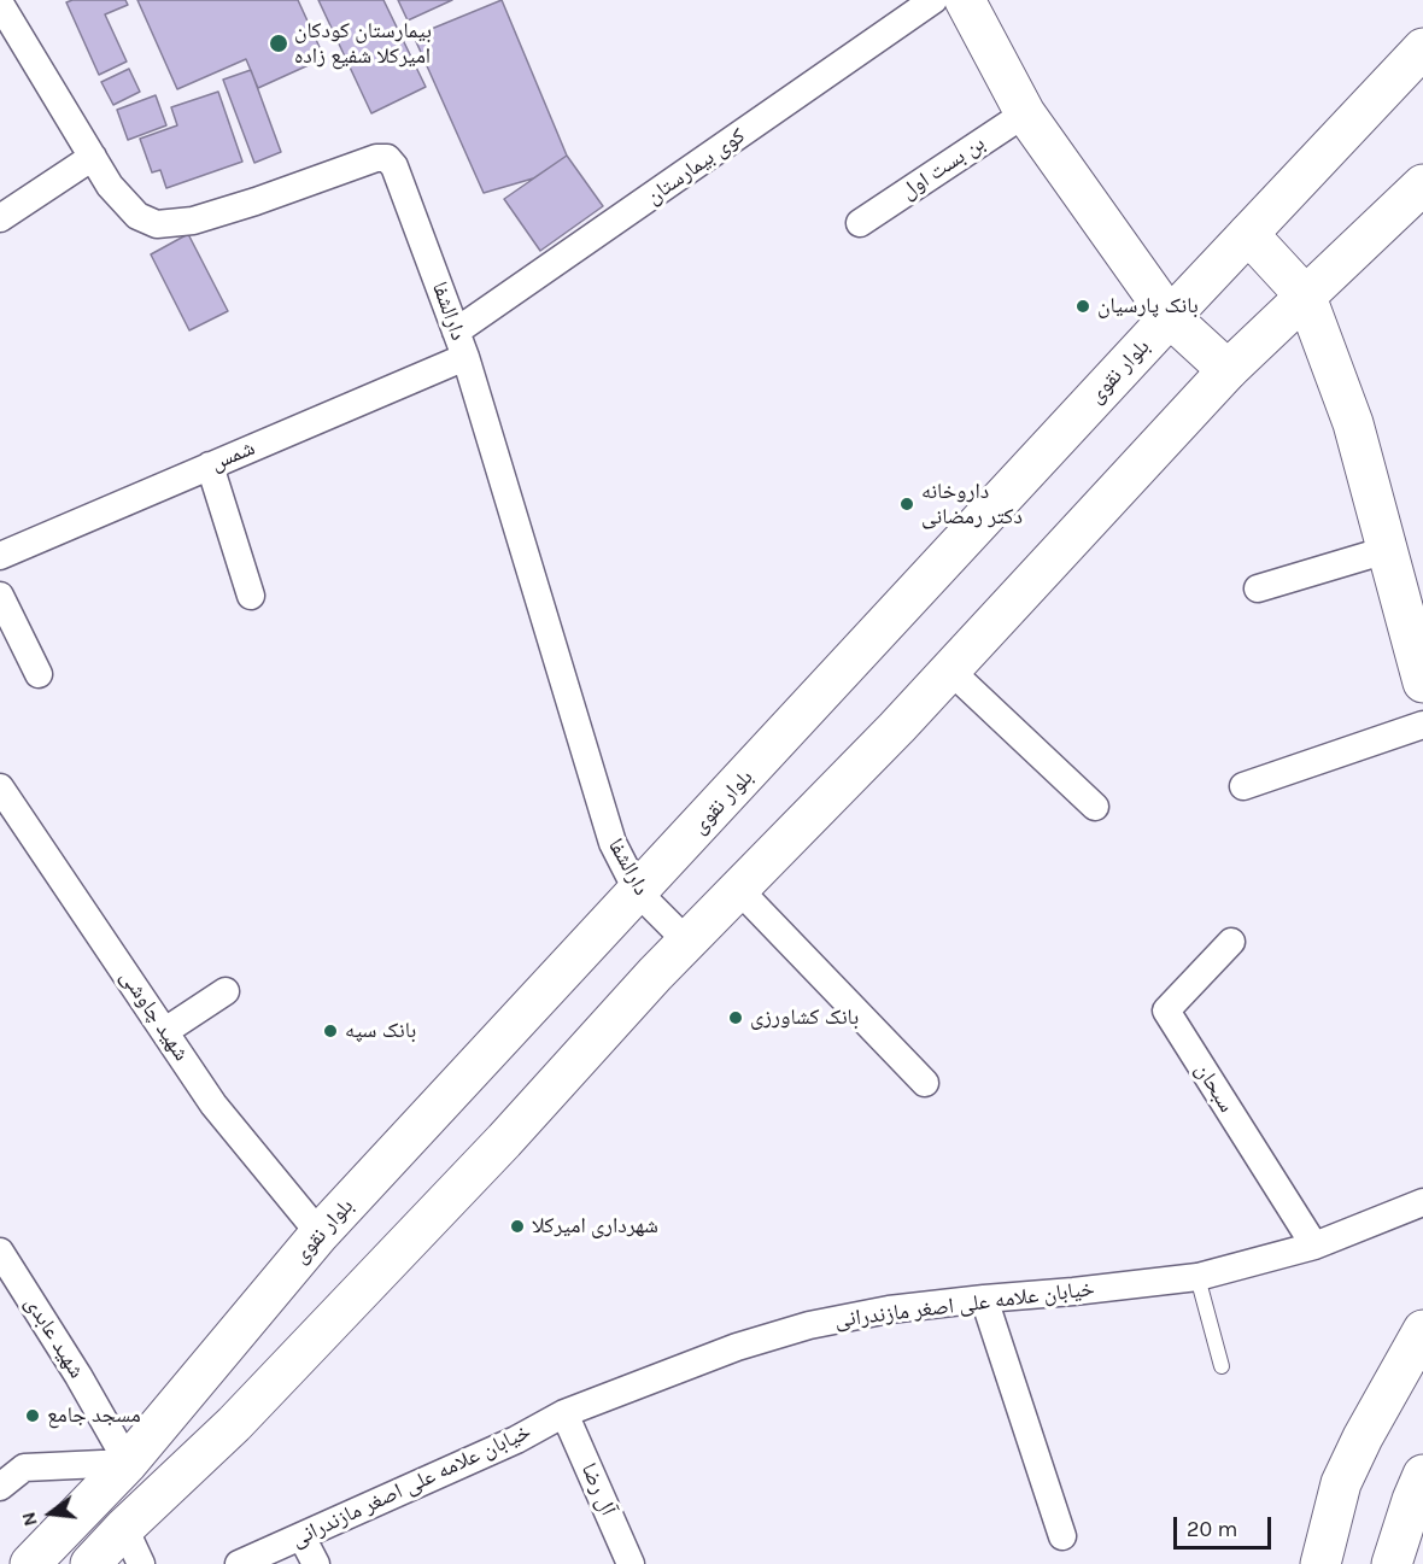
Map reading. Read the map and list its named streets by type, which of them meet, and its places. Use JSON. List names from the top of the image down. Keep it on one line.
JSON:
{"streets":{"main road":["بلوار نقوی"],"street":["کوی بیمارستان","بن بست اول","دارالشفا","شمس","شهید چاوشی","سبحان","خیابان علامه علی اصغر مازندرانی","شهید عابدی","آل رضا"]},"crossings":[["کوی بیمارستان","دارالشفا"],["دارالشفا","بلوار نقوی"],["دارالشفا","شمس"],["بلوار نقوی","شهید چاوشی"],["بلوار نقوی","شهید عابدی"],["سبحان","خیابان علامه علی اصغر مازندرانی"],["خیابان علامه علی اصغر مازندرانی","آل رضا"]],"places":["بیمارستان کودکان امیرکلا شفیع زاده","بانک پارسیان","داروخانه دکتر رمضانی","بانک کشاورزی","بانک سپه","شهرداری امیرکلا","مسجد جامع"],"scale_bar":"20 m","north":"left"}
